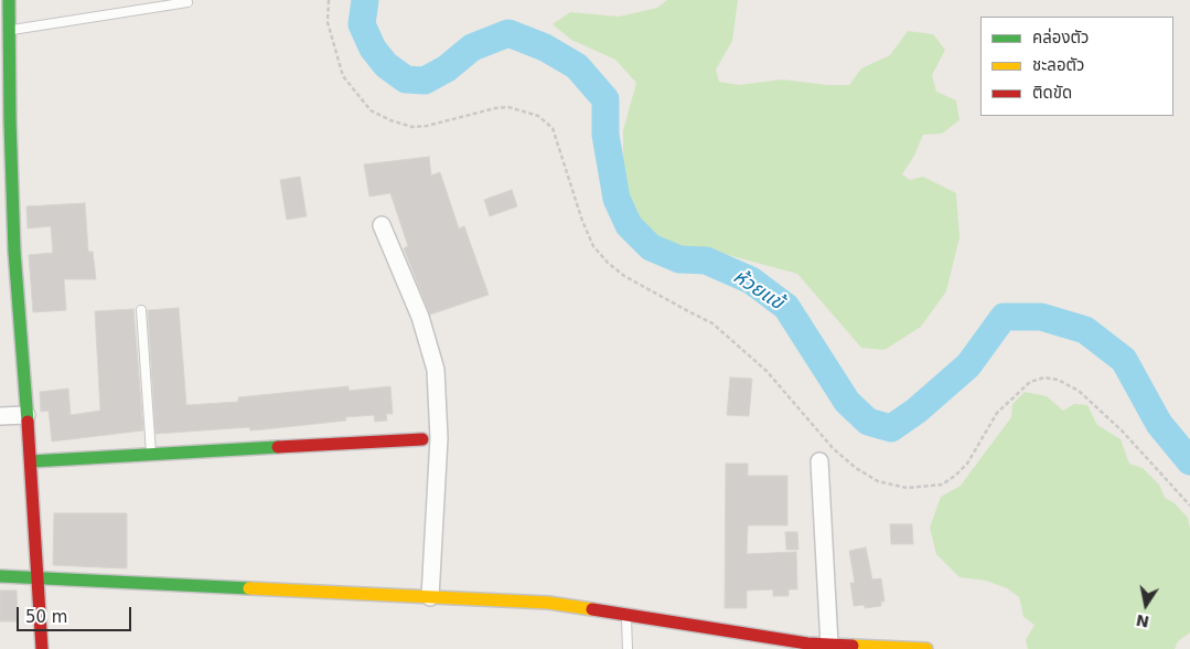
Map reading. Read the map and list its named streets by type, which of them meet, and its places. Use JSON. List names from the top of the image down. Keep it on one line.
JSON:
{"water":["ห้วยแข้"],"legend":["คล่องตัว","ชะลอตัว","ติดขัด"],"scale_bar":"50 m","north":"bottom"}
